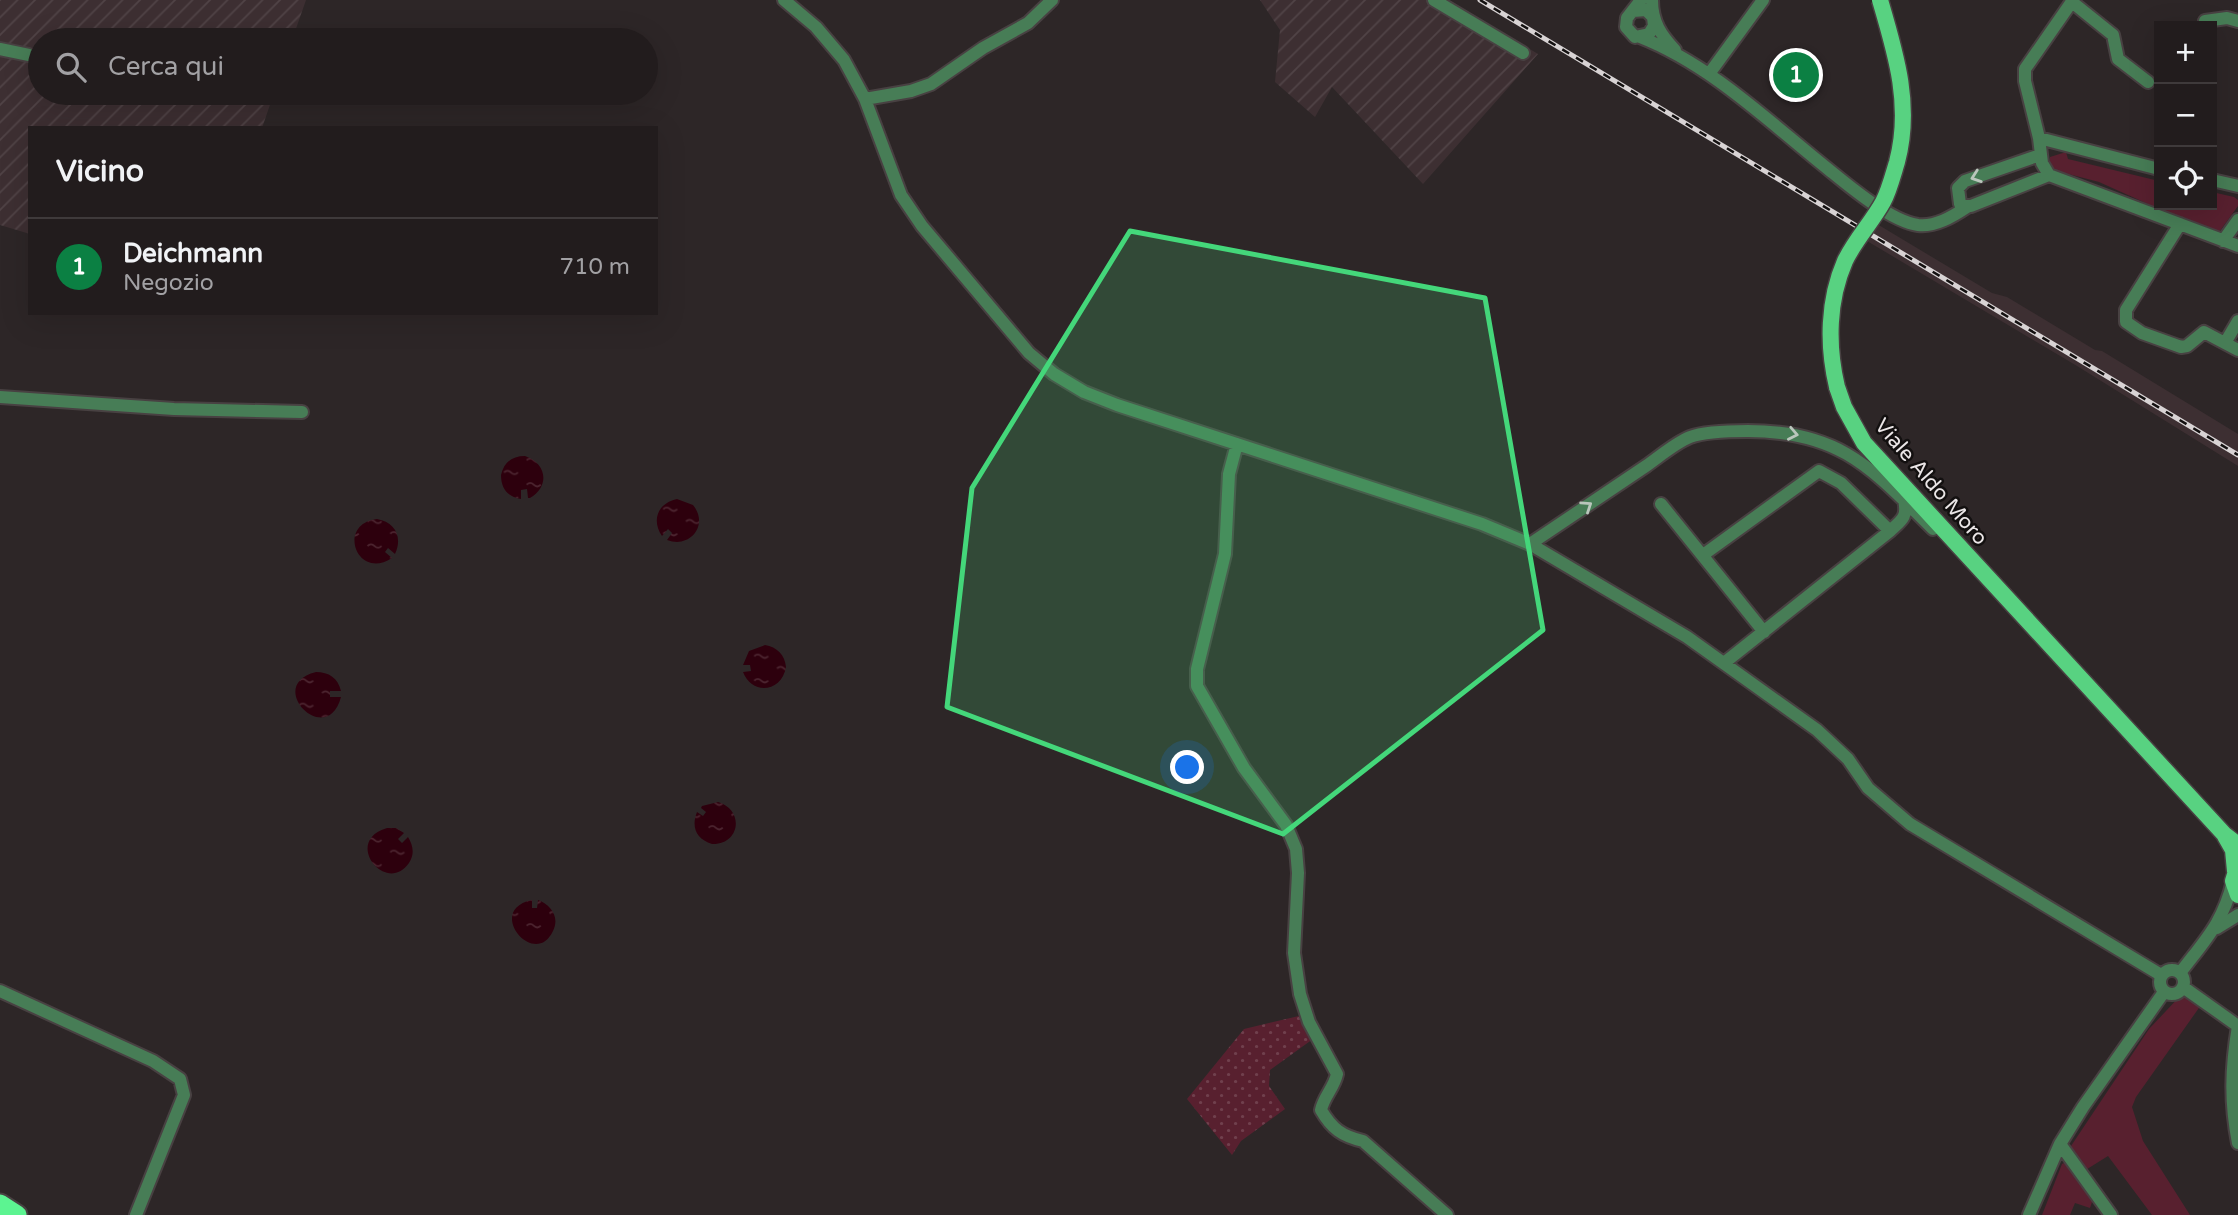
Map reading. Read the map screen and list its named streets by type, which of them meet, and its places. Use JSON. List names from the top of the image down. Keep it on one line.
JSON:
{"streets":{"main road":["Viale Aldo Moro"]},"page":{"map_buttons":["+","−"],"search":"Cerca qui","pins":"1","heading":"Vicino","list":[{"mark":"1","name":"Deichmann","note":"Negozio","value":"710 m"}]}}
